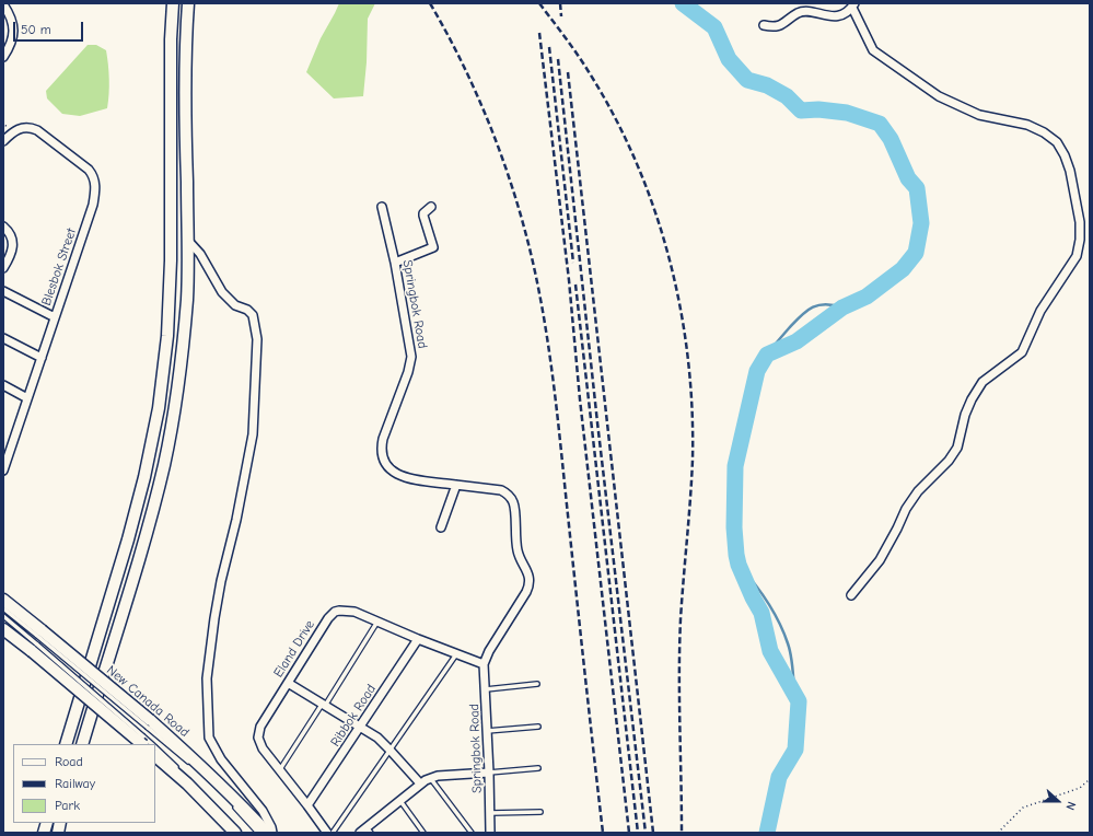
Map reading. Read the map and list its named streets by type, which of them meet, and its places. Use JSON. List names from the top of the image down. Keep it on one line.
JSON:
{"streets":{"main road":["New Canada Road"],"street":["Blesbok Street","Springbok Road","Eland Drive","Ribbok Road"]},"crossings":[["Springbok Road","Eland Drive"],["Eland Drive","Ribbok Road"]],"legend":["Road","Railway","Park"],"scale_bar":"50 m","north":"right"}
